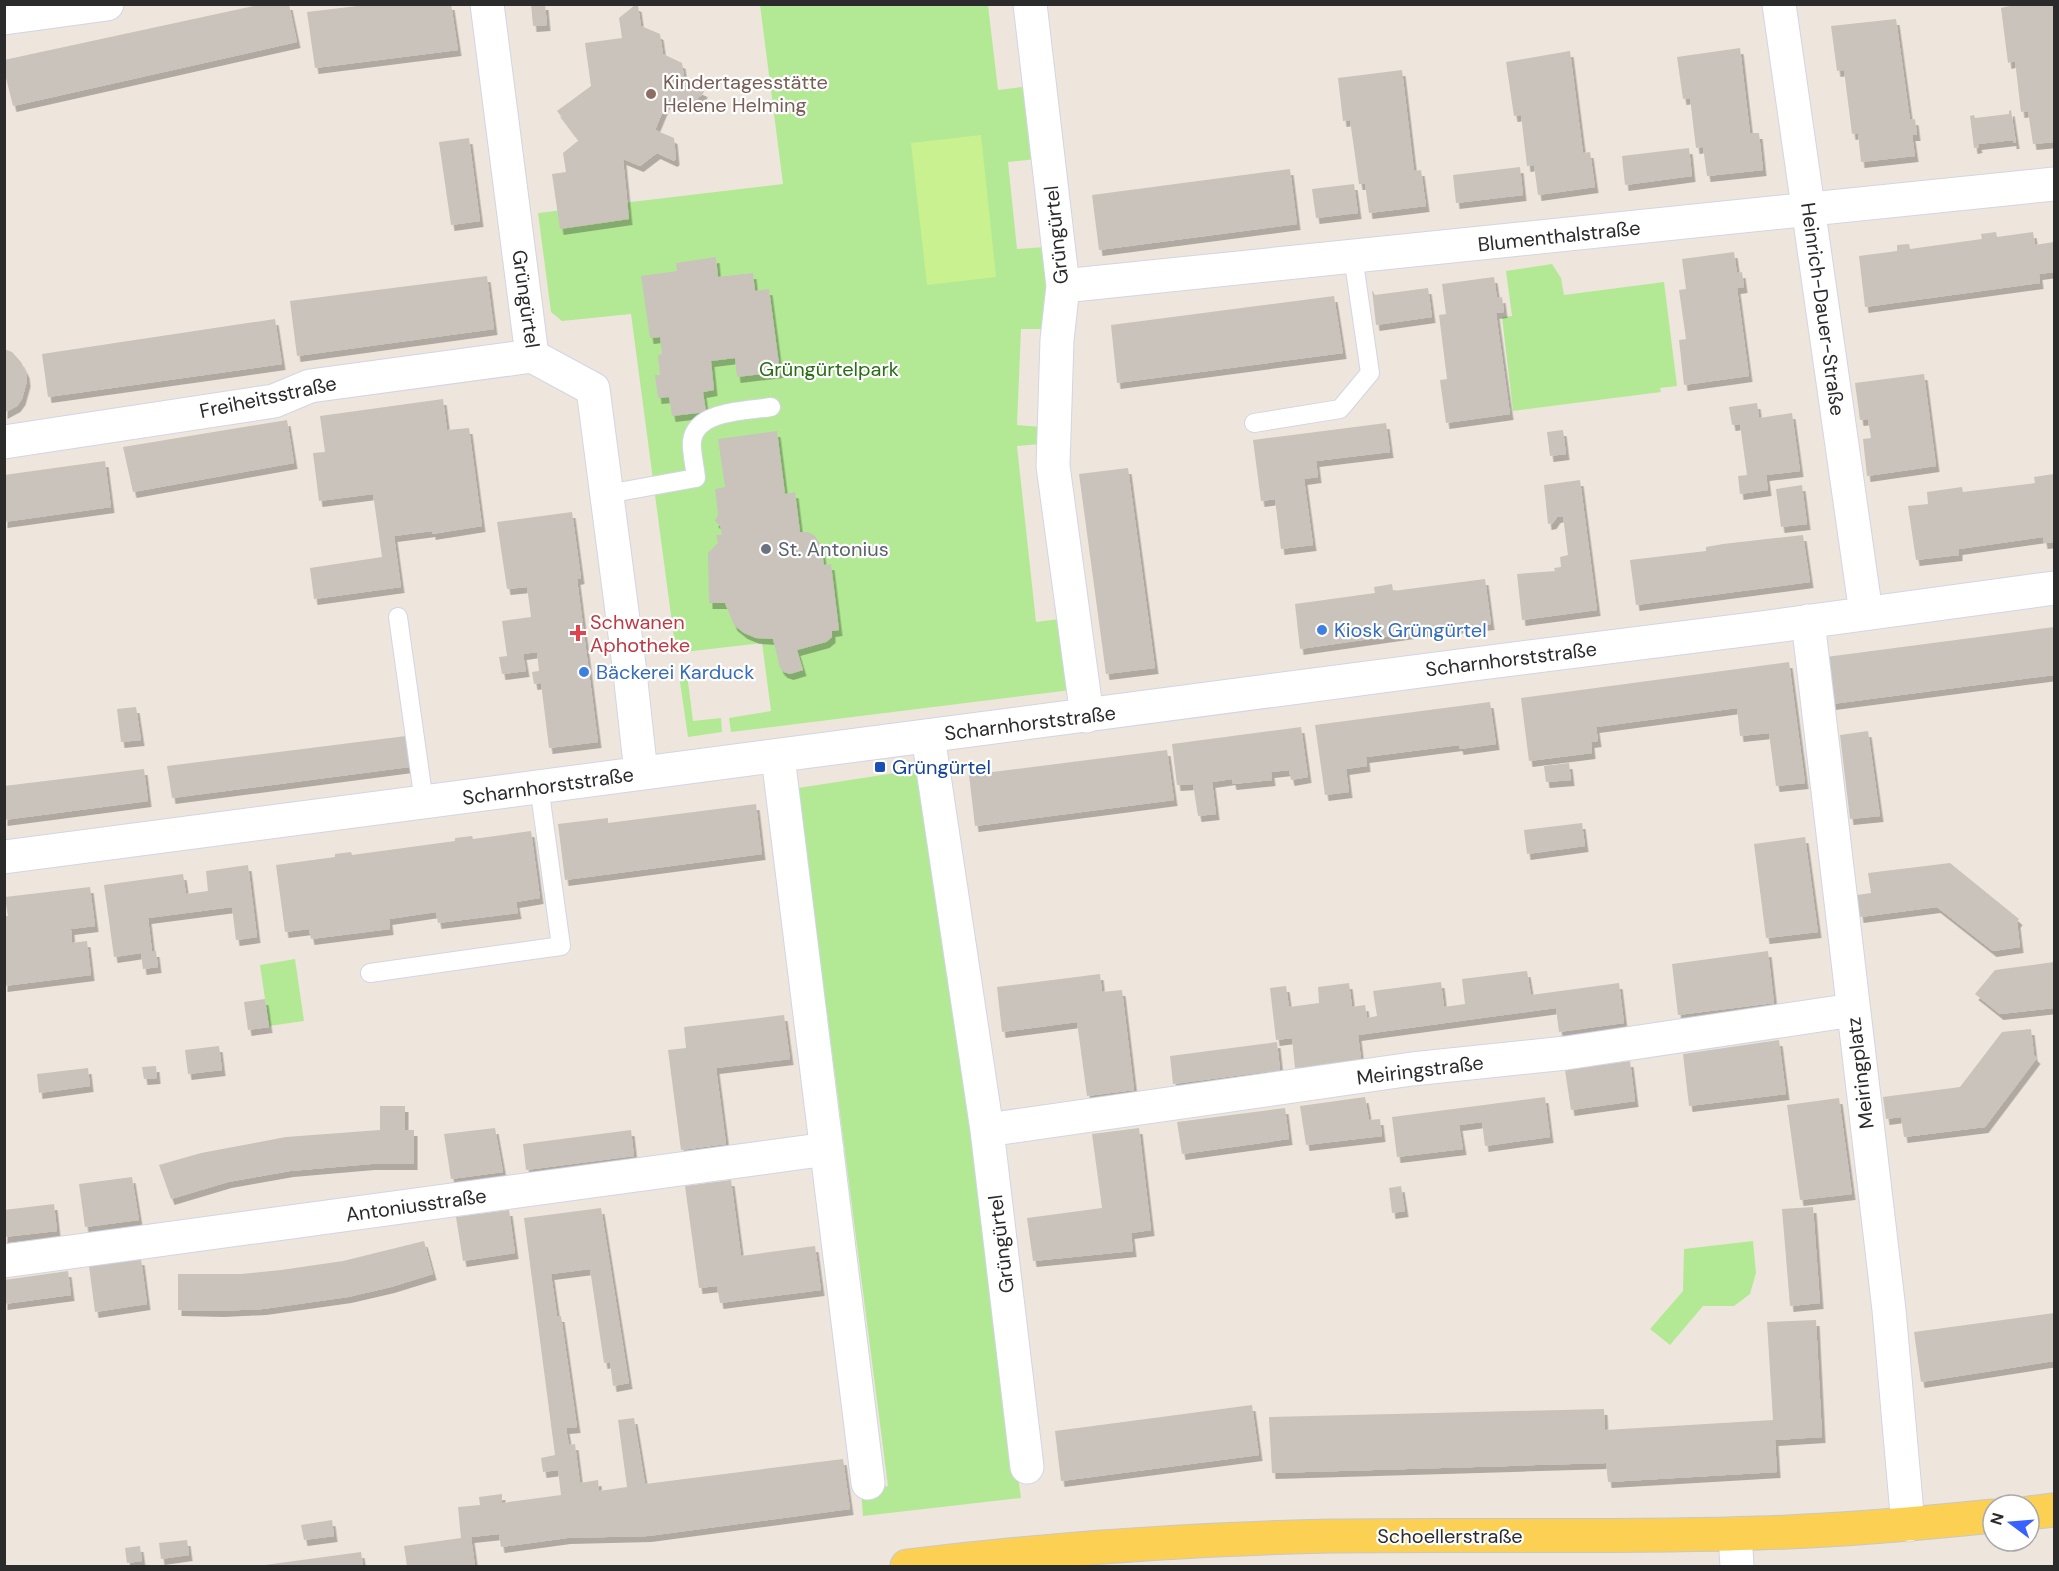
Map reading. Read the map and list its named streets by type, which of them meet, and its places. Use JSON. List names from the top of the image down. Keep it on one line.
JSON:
{"streets":{"main road":["Schoellerstraße"],"street":["Grüngürtel","Blumenthalstraße","Heinrich-Dauer-Straße","Freiheitsstraße","Scharnhorststraße","Meiringstraße","Meiringplatz","Antoniusstraße"]},"crossings":[["Grüngürtel","Blumenthalstraße"],["Grüngürtel","Freiheitsstraße"],["Grüngürtel","Scharnhorststraße"],["Grüngürtel","Meiringstraße"],["Blumenthalstraße","Heinrich-Dauer-Straße"],["Heinrich-Dauer-Straße","Scharnhorststraße"],["Scharnhorststraße","Meiringplatz"],["Meiringstraße","Meiringplatz"],["Meiringplatz","Schoellerstraße"]],"parks":["Grüngürtelpark"],"places":{"other":["Kindertagesstätte Helene Helming","St. Antonius","Kiosk Grüngürtel","Bäckerei Karduck"],"health":["Schwanen Aphotheke"],"transit":["Grüngürtel"]},"north":"left"}
